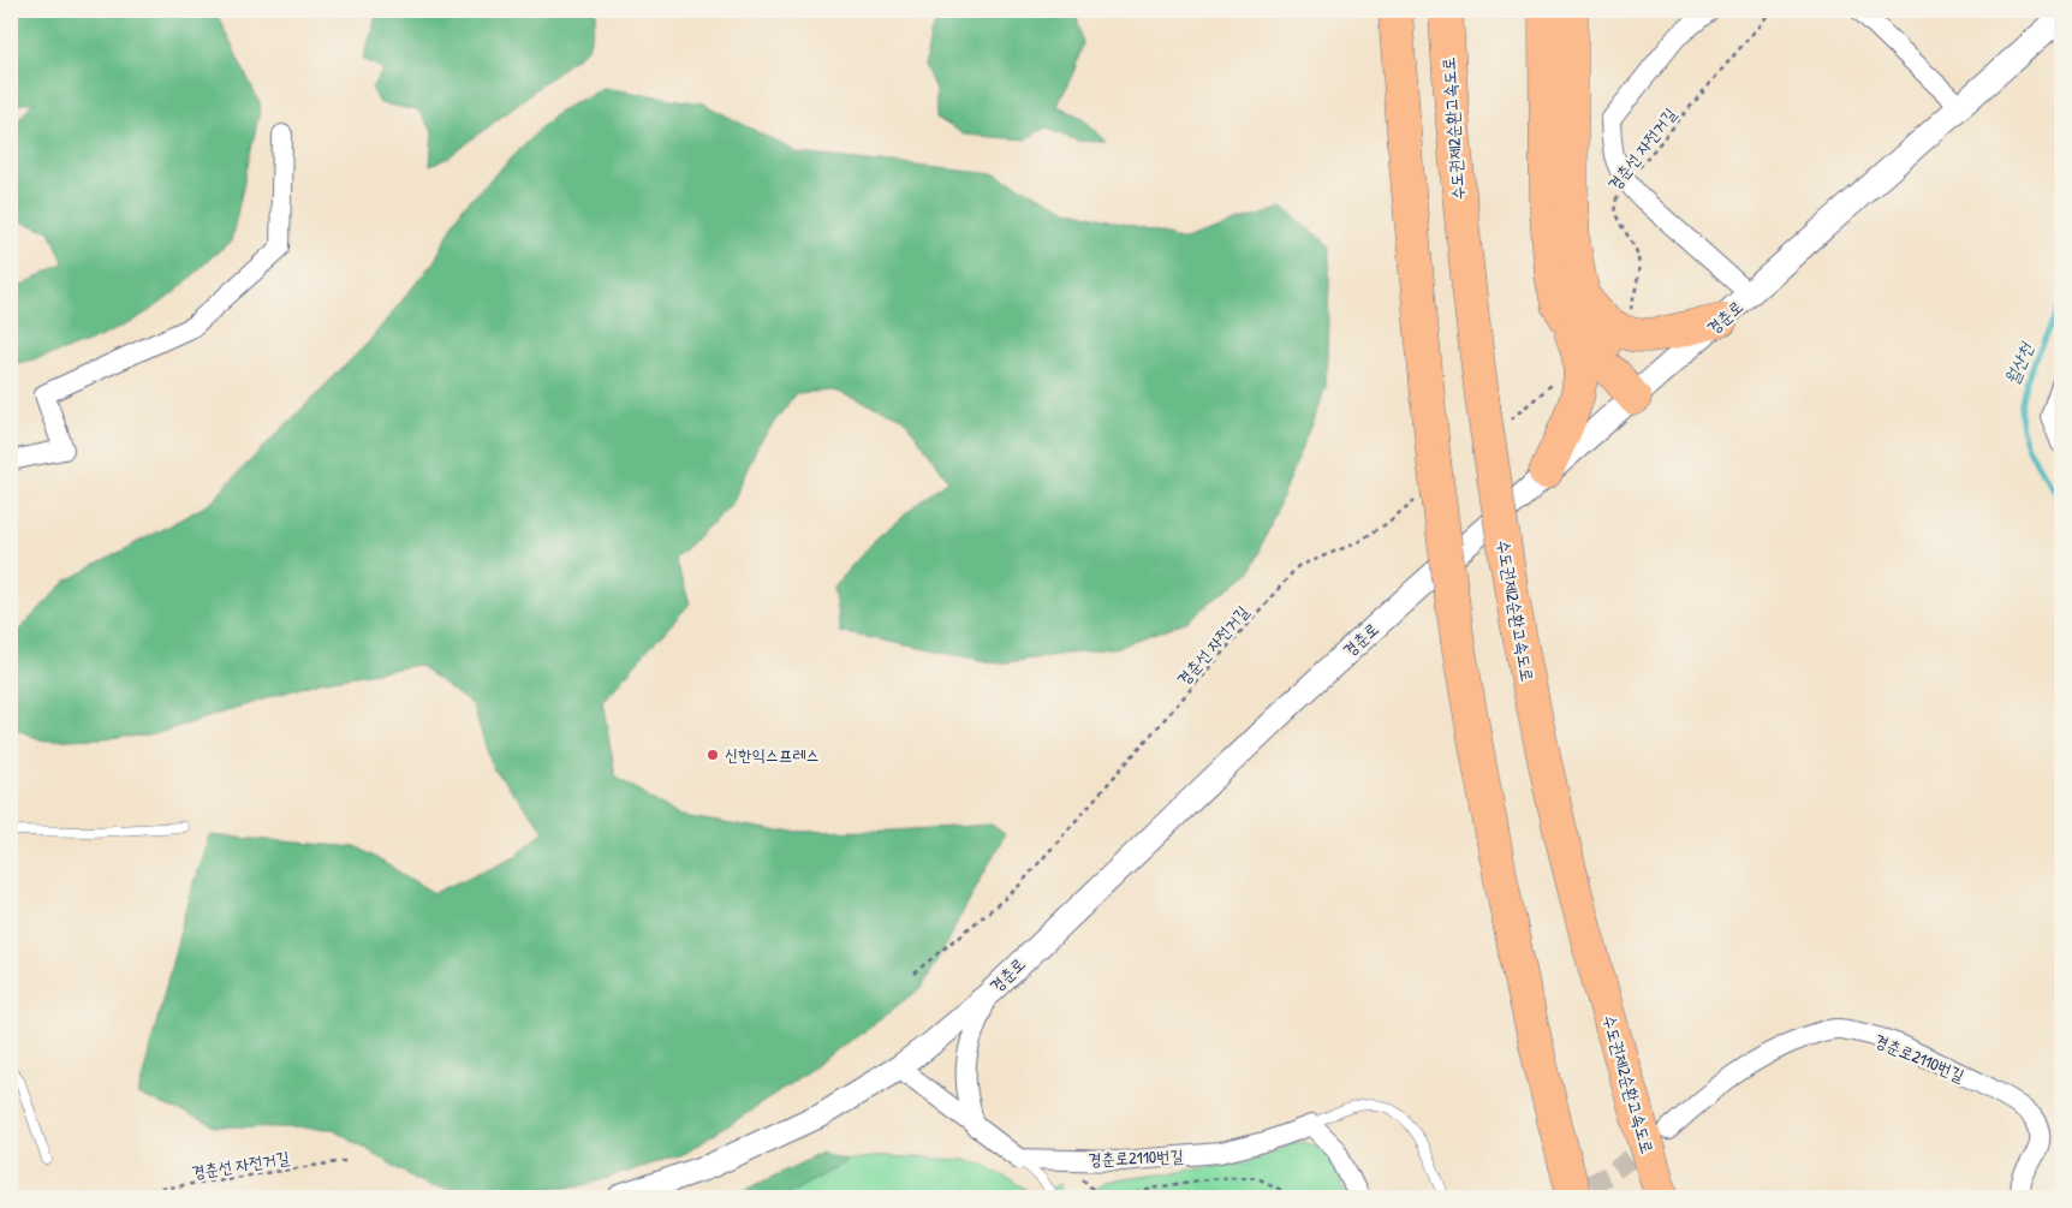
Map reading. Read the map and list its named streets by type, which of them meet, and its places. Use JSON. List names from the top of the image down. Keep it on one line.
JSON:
{"streets":{"highway":["수도권제2순환고속도로"],"street":["경춘로","경춘로2110번길"],"path":["경춘선 자전거길"]},"water":["월산천"],"places":["신한익스프레스"]}
